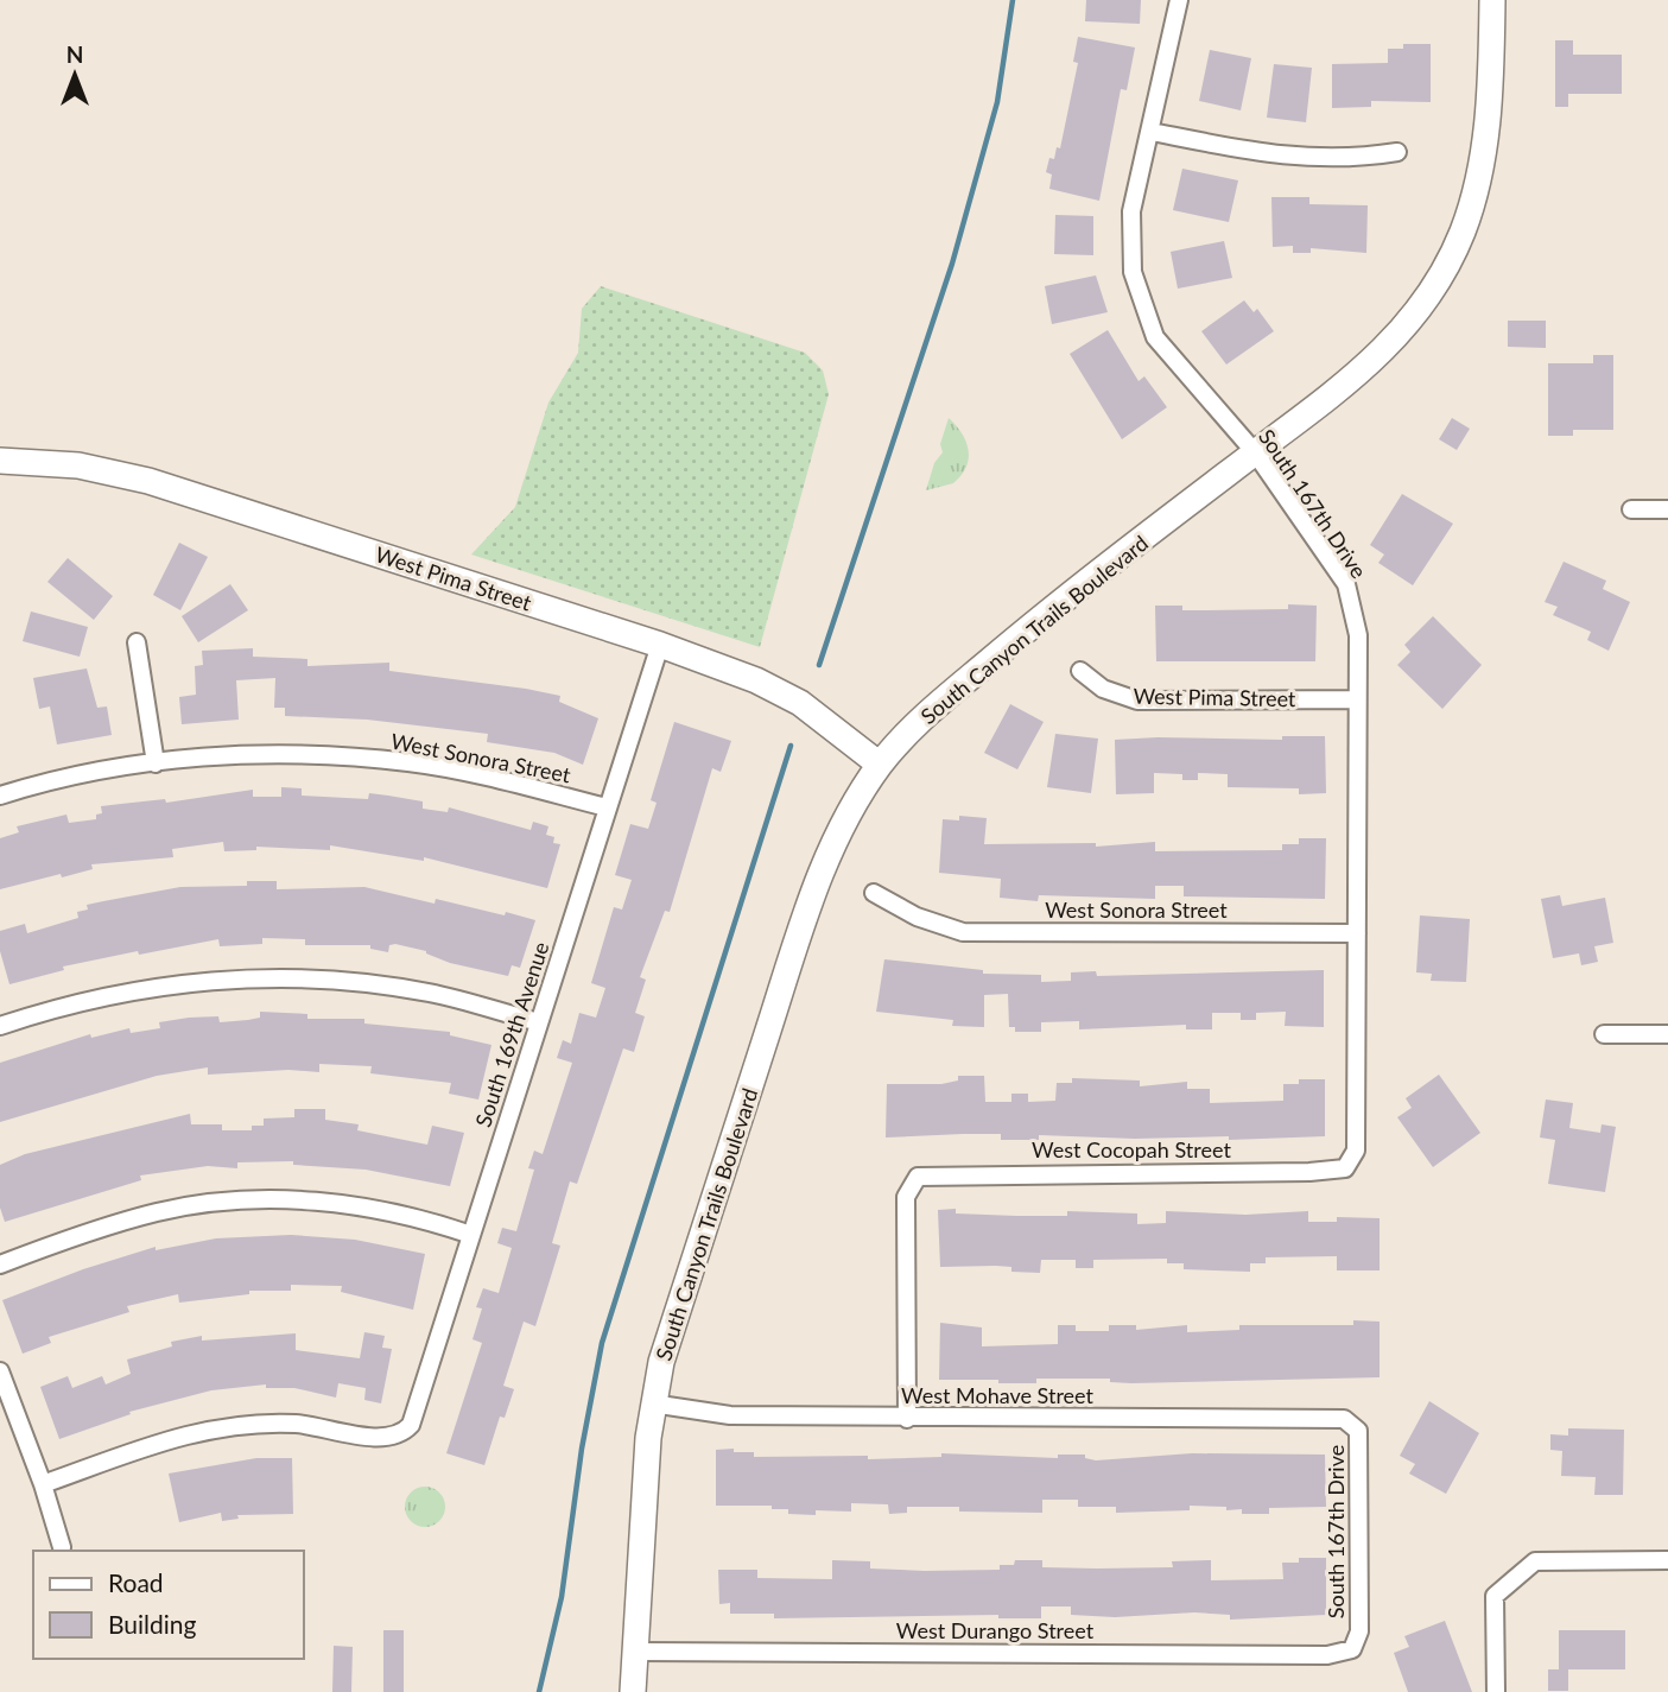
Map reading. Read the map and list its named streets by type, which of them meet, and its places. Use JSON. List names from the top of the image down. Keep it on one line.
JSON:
{"streets":{"street":["South 167th Drive","West Pima Street","South Canyon Trails Boulevard","West Sonora Street","South 169th Avenue","West Cocopah Street","West Mohave Street","West Durango Street"]},"crossings":[["South 167th Drive","West Pima Street"],["South 167th Drive","South Canyon Trails Boulevard"],["South 167th Drive","West Sonora Street"],["South 167th Drive","West Cocopah Street"],["South 167th Drive","West Mohave Street"],["South 167th Drive","West Durango Street"],["West Pima Street","South Canyon Trails Boulevard"],["West Pima Street","South 169th Avenue"],["South Canyon Trails Boulevard","West Mohave Street"],["South Canyon Trails Boulevard","West Durango Street"],["West Sonora Street","South 169th Avenue"],["West Cocopah Street","West Mohave Street"]],"legend":["Road","Building"],"north":"top"}
